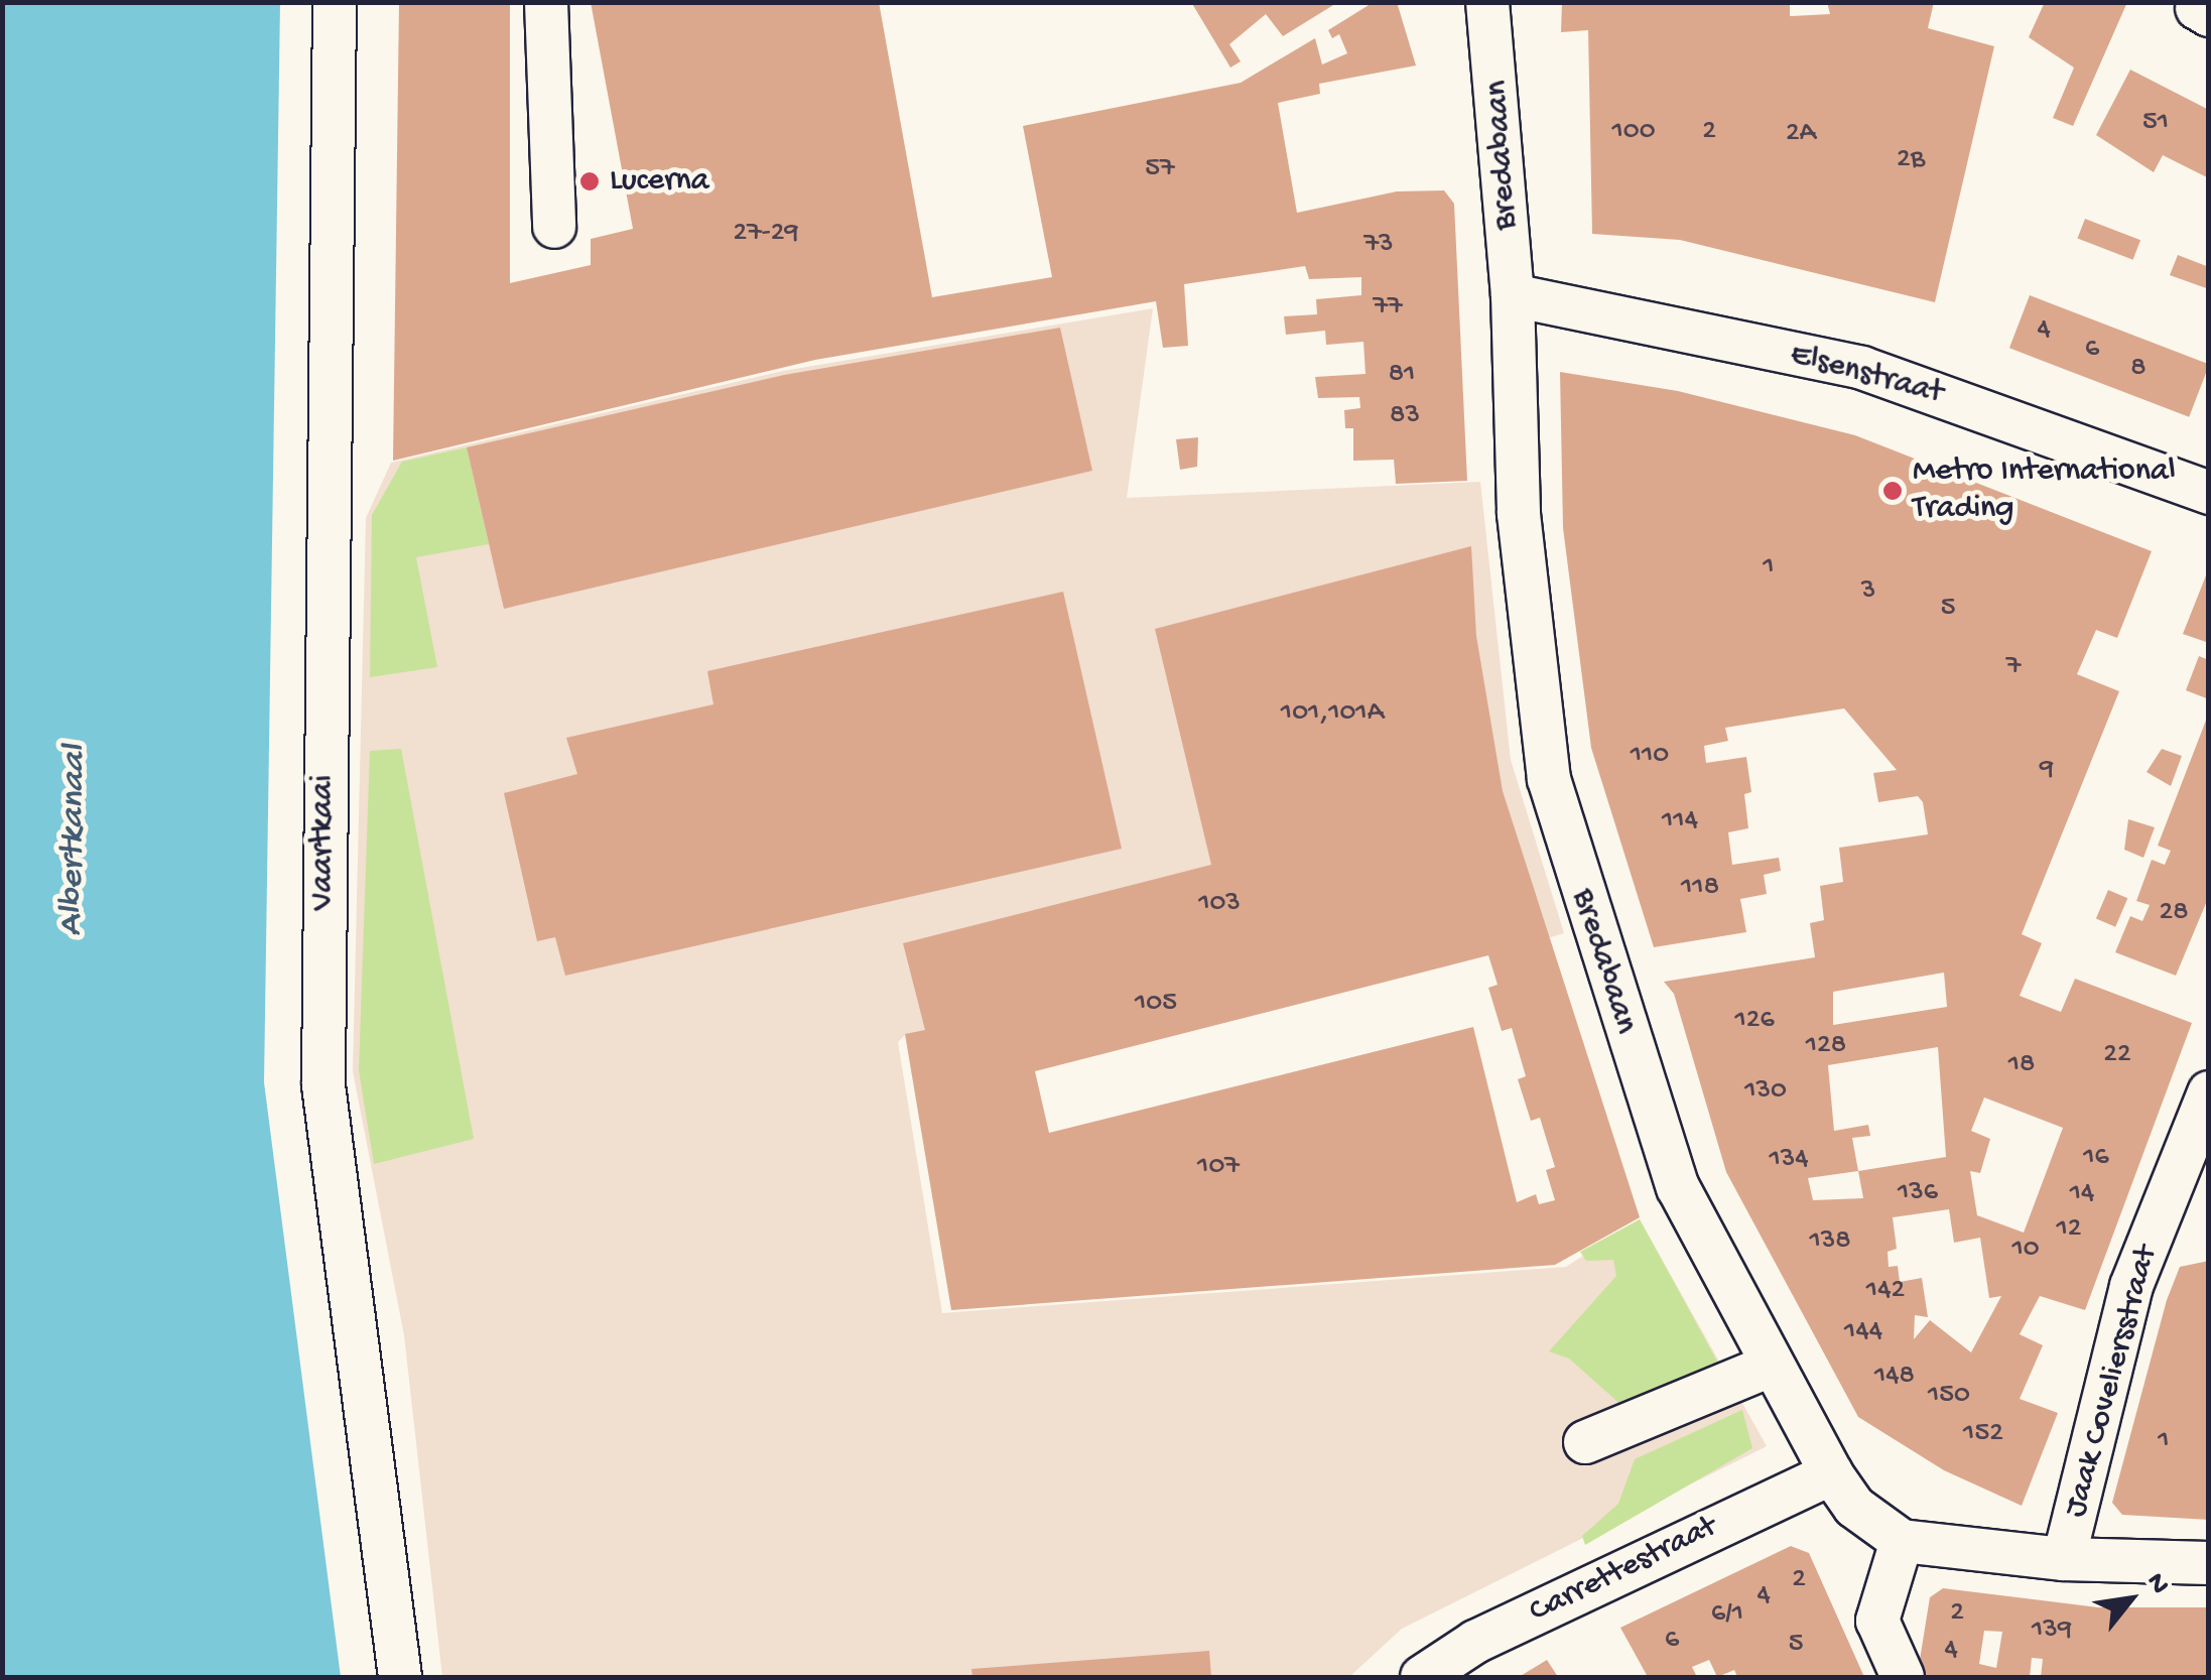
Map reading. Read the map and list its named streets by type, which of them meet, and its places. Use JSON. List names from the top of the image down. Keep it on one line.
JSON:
{"streets":{"street":["Bredabaan","Elsenstraat","Vaartkaai","Jaak Coveliersstraat","Carrettestraat"]},"crossings":[["Bredabaan","Elsenstraat"],["Bredabaan","Jaak Coveliersstraat"],["Bredabaan","Carrettestraat"]],"water":["Albertkanaal"],"places":["Lucerna","Metro International Trading"],"house_numbers":["51","100","2","2A","2B","57","27-29","73","77","4","6","8","81","83","1","3","5","7","101,101A","110","9","114","118","103","28","105","126","128","22","18","130","16","134","107","136","14","12","138","10","142","144","148","150","152","1","2","4","2","6/1","139","6","5","4"],"north":"top right"}
